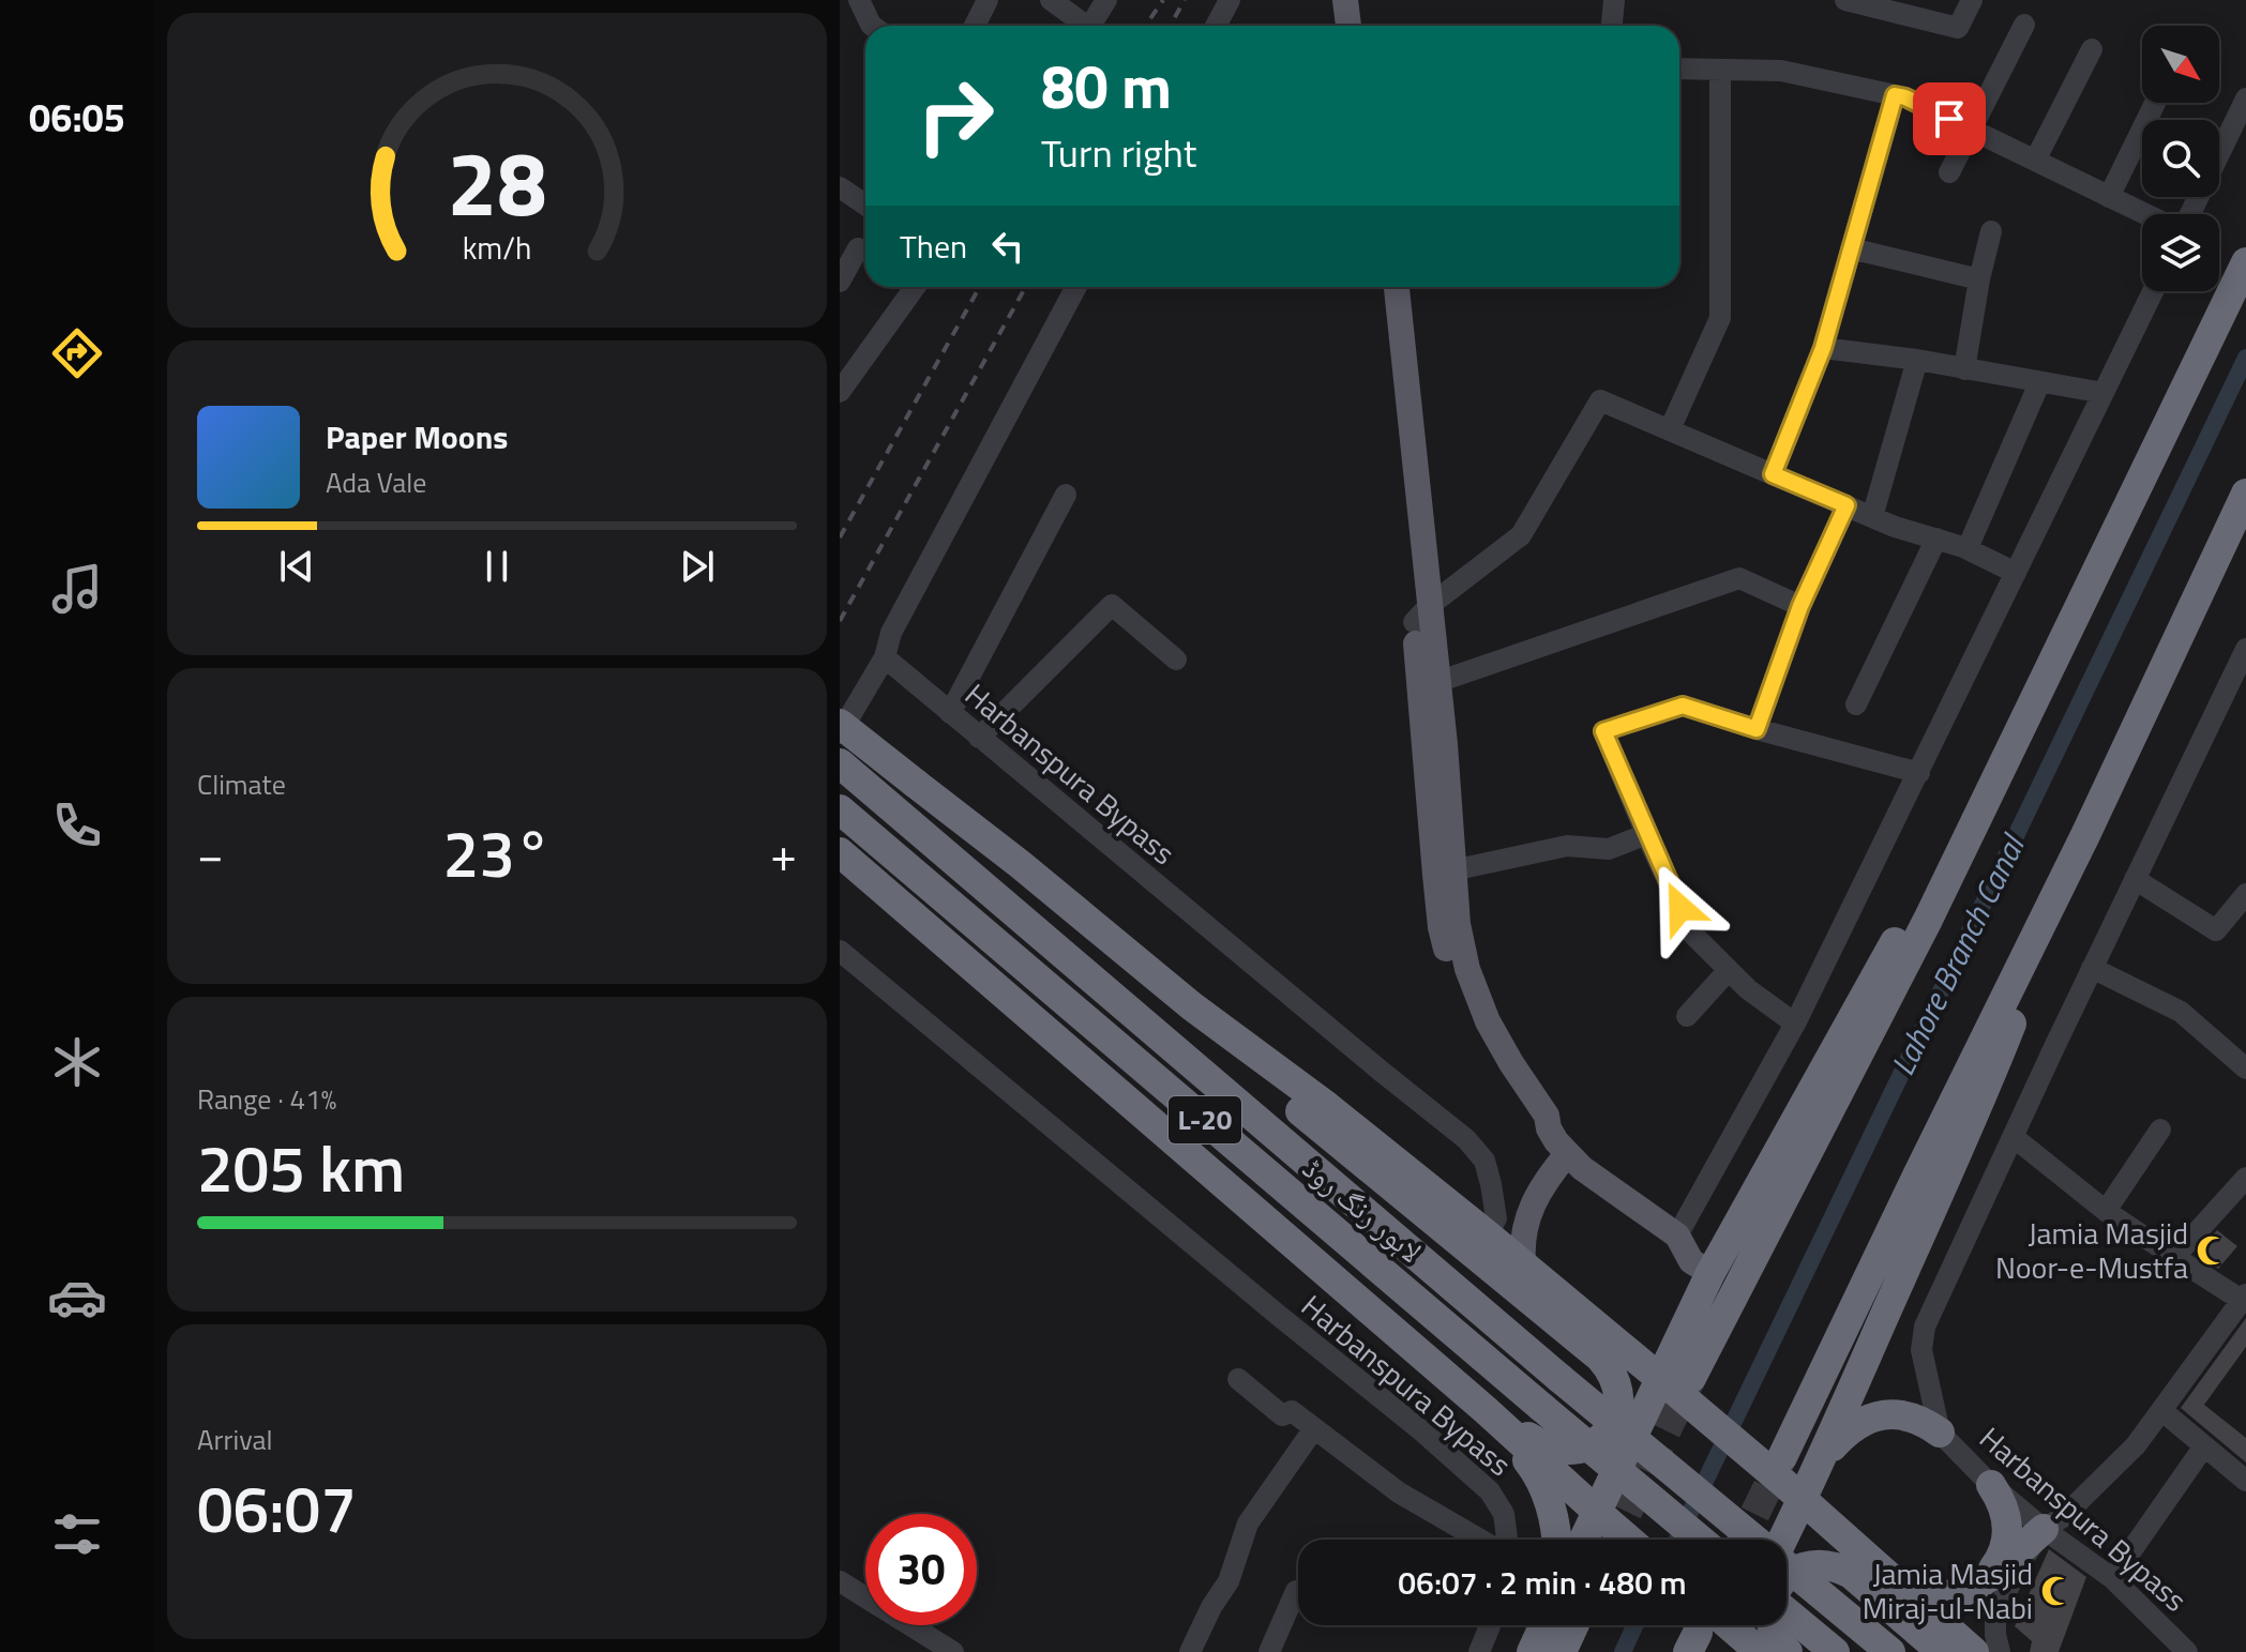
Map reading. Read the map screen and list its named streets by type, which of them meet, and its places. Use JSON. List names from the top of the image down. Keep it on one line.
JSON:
{"streets":{"highway":["L-20","لاہور رنگ روڈ"],"street":["Harbanspura Bypass"]},"water":["Lahore Branch Canal"],"places":{"mosque":["Jamia Masjid Noor-e-Mustfa","Jamia Masjid Miraj-ul-Nabi"]},"north":"bottom right","page":{"tabs":"06:05","turn":["80 m","Turn right"],"then":"Then","song":["Paper Moons","Ada Vale"],"tile":["Climate",["Range · 41%","205 km"],["Arrival","06:07"]],"heat":["−","23°","+"],"limit":"30","trip":"06:07 · 2 min · 480 m","gauge":["28","km/h"]}}
